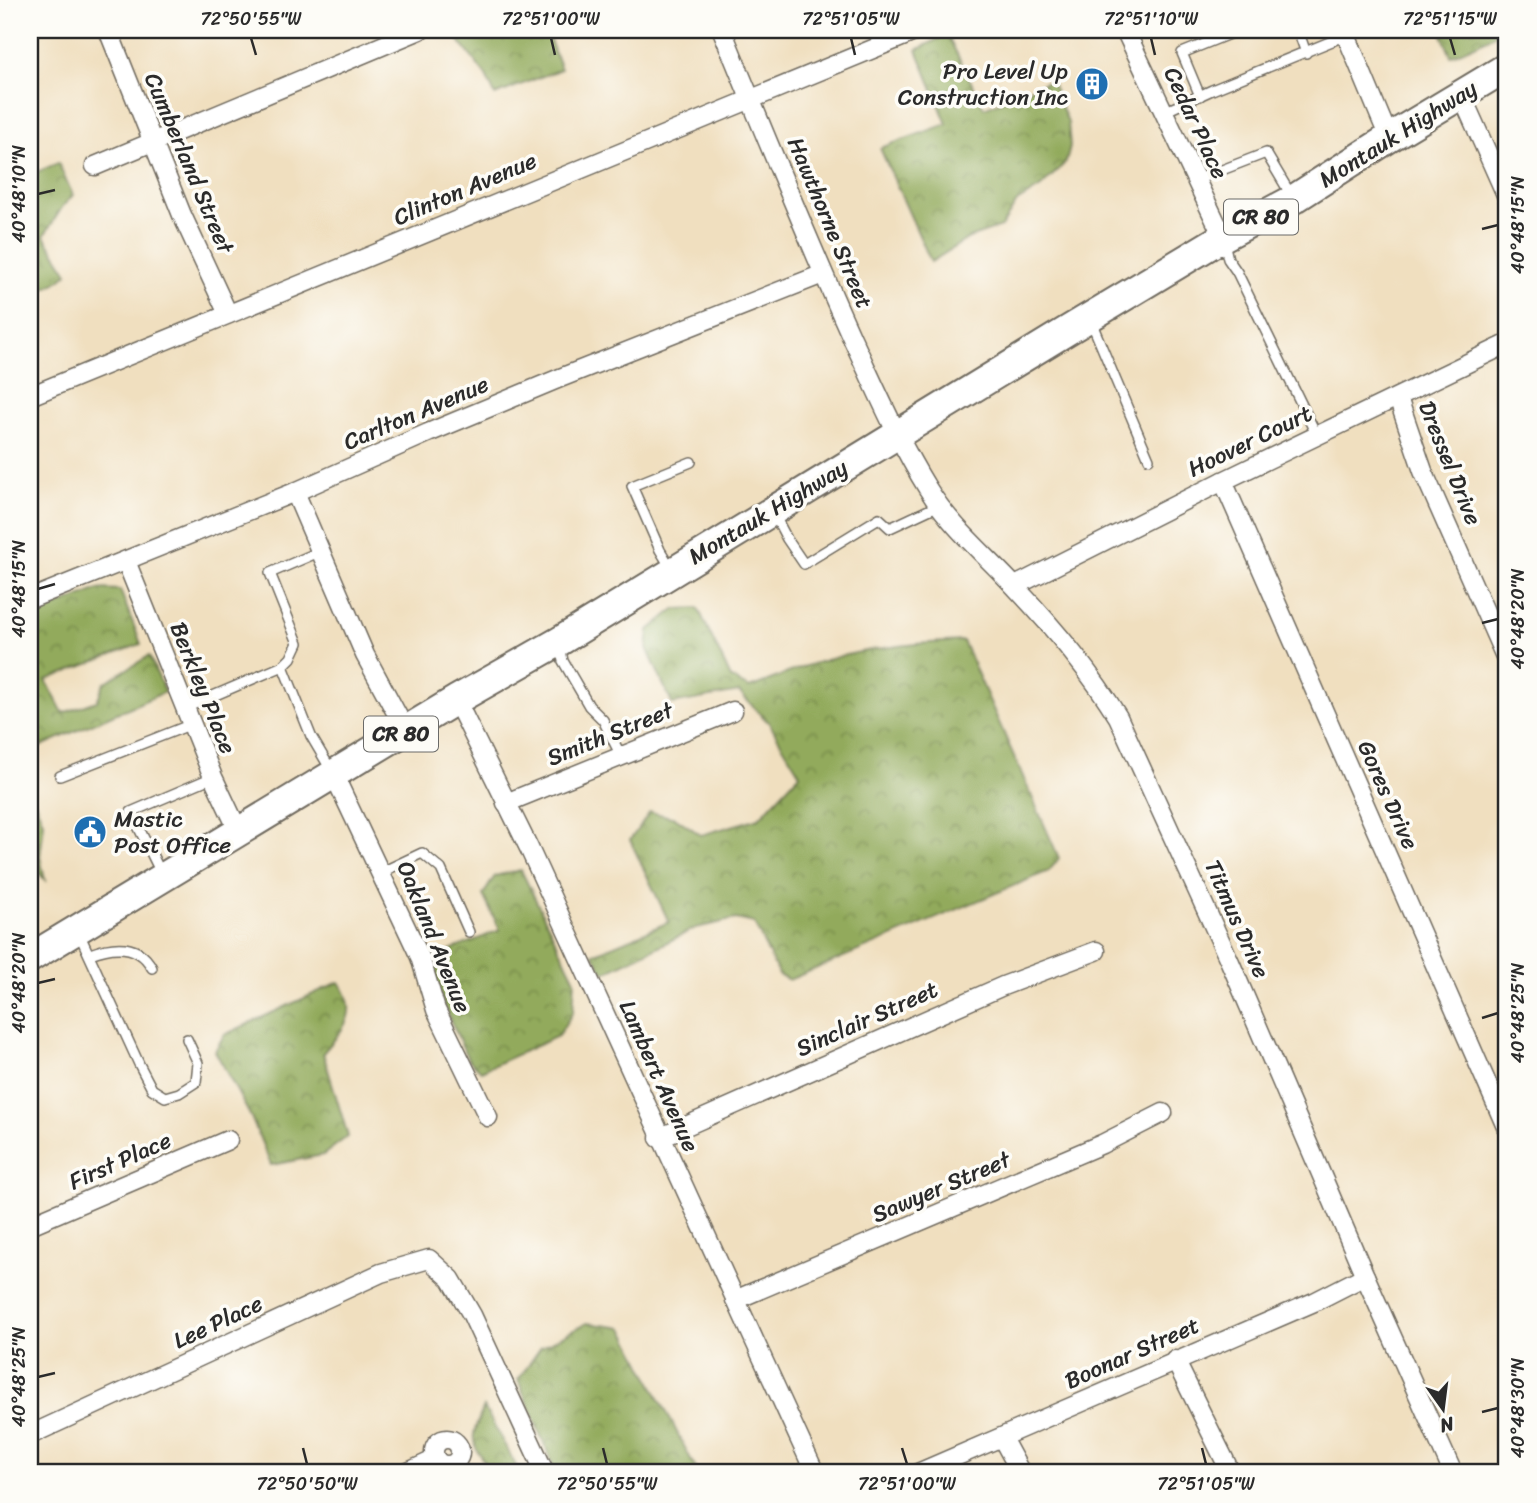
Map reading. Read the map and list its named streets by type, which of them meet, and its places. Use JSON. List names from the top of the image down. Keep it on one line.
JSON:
{"streets":{"main road":["Montauk Highway","CR 80"],"street":["Cedar Place","Cumberland Street","Clinton Avenue","Hawthorne Street","Carlton Avenue","Hoover Court","Dressel Drive","Berkley Place","Smith Street","Gores Drive","Titmus Drive","Oakland Avenue","Sinclair Street","Lambert Avenue","First Place","Sawyer Street","Lee Place","Boonar Street"]},"crossings":[["Cedar Place","Montauk Highway"],["Montauk Highway","Hawthorne Street"],["Montauk Highway","Berkley Place"],["Montauk Highway","Titmus Drive"],["Montauk Highway","Oakland Avenue"],["Montauk Highway","Lambert Avenue"],["Cumberland Street","Clinton Avenue"],["Clinton Avenue","Hawthorne Street"],["Hawthorne Street","Carlton Avenue"],["Hawthorne Street","Titmus Drive"],["Carlton Avenue","Berkley Place"],["Hoover Court","Dressel Drive"],["Hoover Court","Gores Drive"],["Hoover Court","Titmus Drive"],["Smith Street","Lambert Avenue"],["Titmus Drive","Boonar Street"],["Sinclair Street","Lambert Avenue"],["Lambert Avenue","Sawyer Street"]],"places":{"building":["Pro Level Up Construction Inc"],"public building":["Mastic Post Office"]},"north":"bottom","coordinates":["72°50'55\"W","72°51'00\"W","72°51'05\"W","72°51'10\"W","72°51'15\"W","40°48'10\"N","40°48'15\"N","40°48'20\"N","40°48'25\"N","40°48'30\"N","72°50'50\"W"]}
